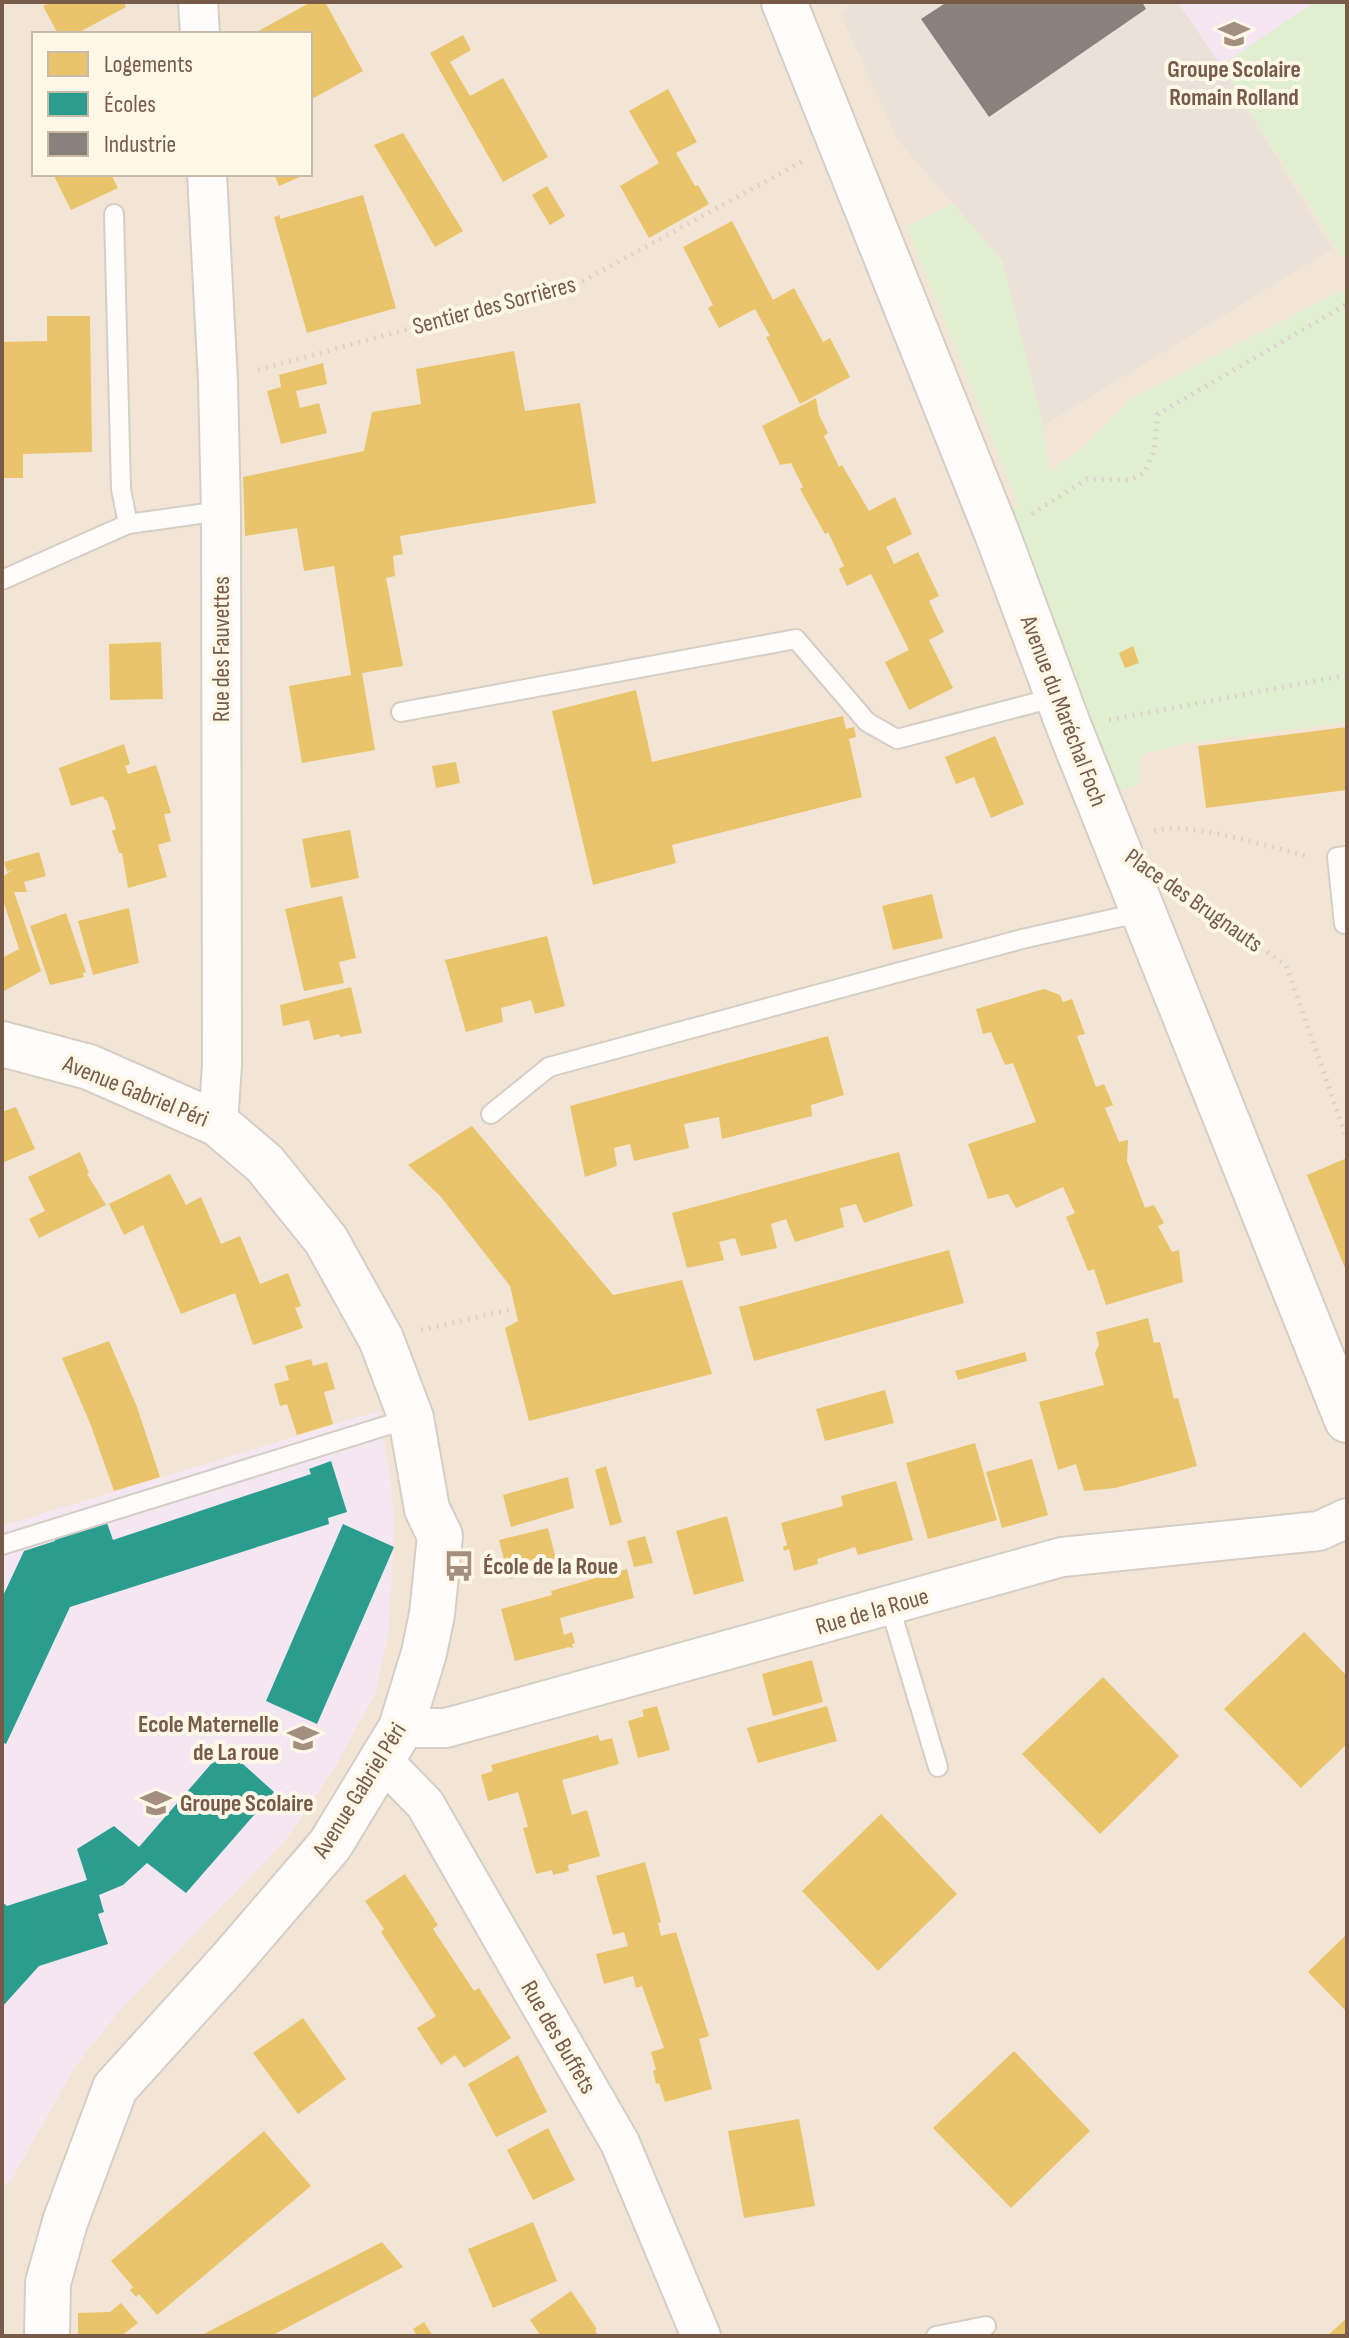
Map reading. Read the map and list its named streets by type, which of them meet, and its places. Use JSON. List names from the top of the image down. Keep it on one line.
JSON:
{"streets":{"street":["Rue des Fauvettes","Avenue du Maréchal Foch","Avenue Gabriel Péri","Rue de la Roue","Rue des Buffets"],"path":["Sentier des Sorrières","Place des Brugnauts"]},"crossings":[["Sentier des Sorrières","Rue des Fauvettes"],["Sentier des Sorrières","Avenue du Maréchal Foch"],["Rue des Fauvettes","Avenue Gabriel Péri"],["Avenue du Maréchal Foch","Place des Brugnauts"],["Avenue Gabriel Péri","Rue de la Roue"],["Avenue Gabriel Péri","Rue des Buffets"],["Rue de la Roue","Rue des Buffets"]],"places":{"school or university":["Groupe Scolaire Romain Rolland","Ecole Maternelle de La roue","Groupe Scolaire"],"bus stop":["École de la Roue"]},"legend":["Logements","Écoles","Industrie"]}
